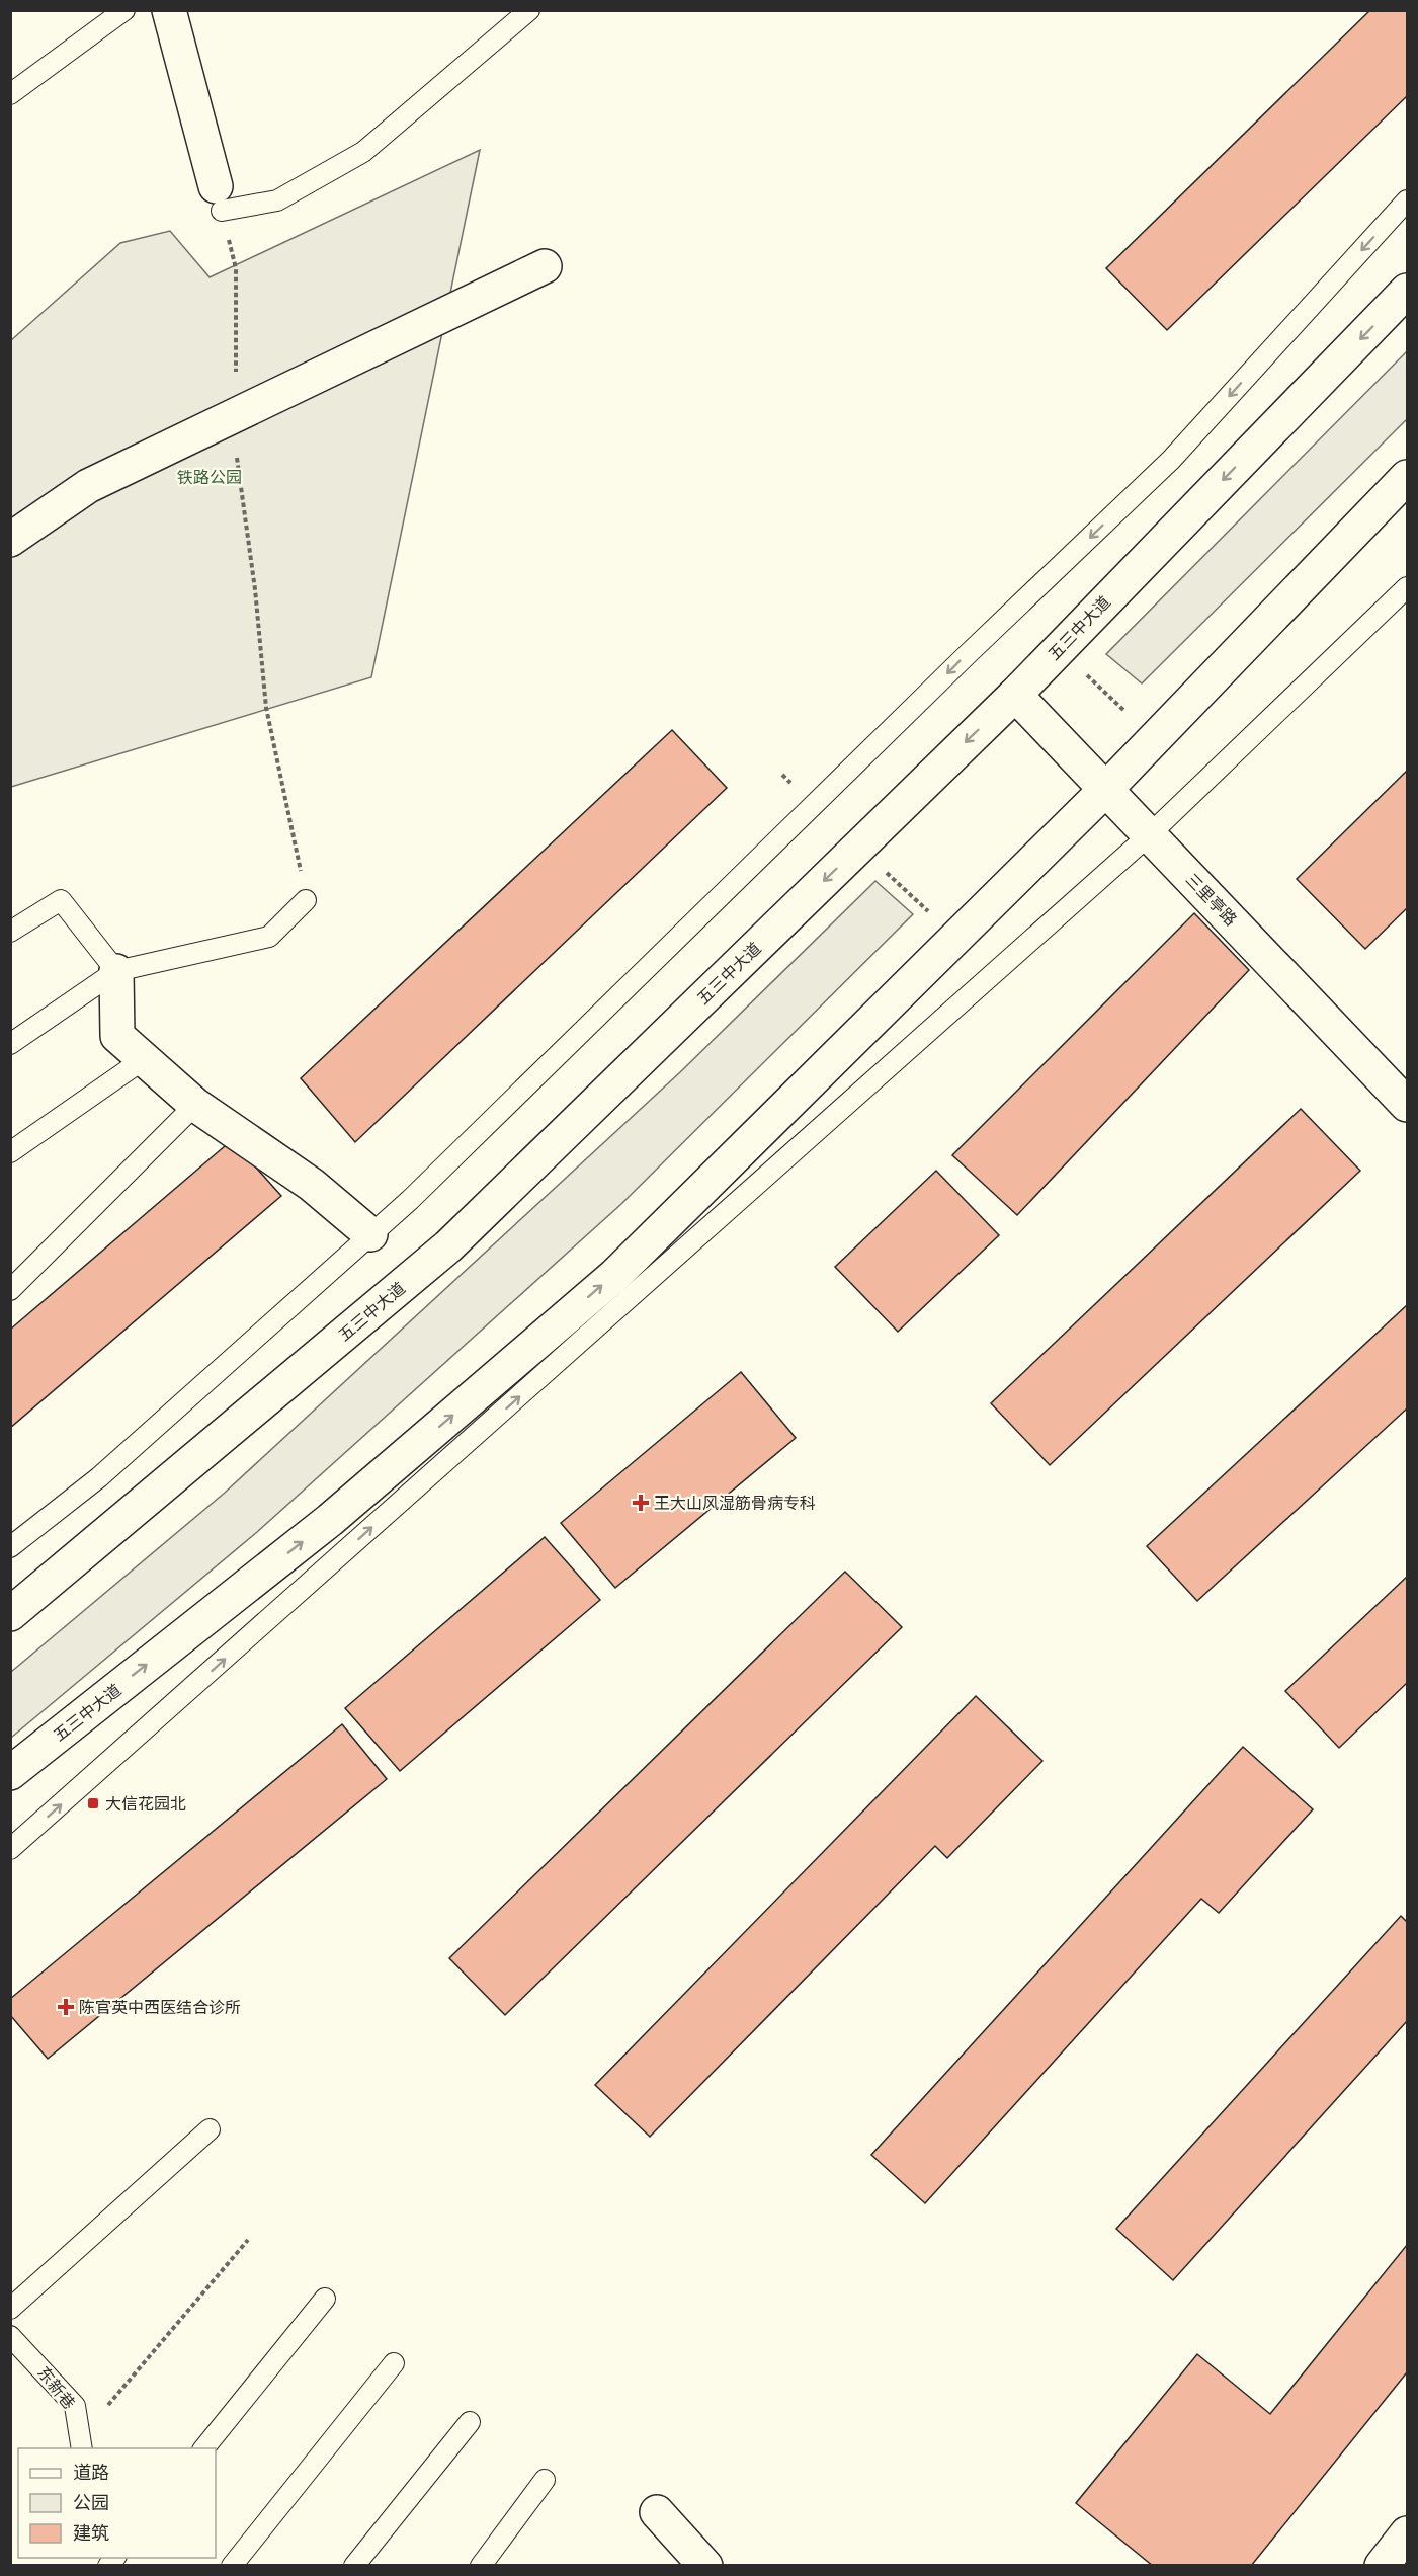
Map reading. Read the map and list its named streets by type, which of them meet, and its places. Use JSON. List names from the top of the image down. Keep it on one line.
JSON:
{"streets":{"main road":["五三中大道","三里亭路"],"lane":["东新巷"]},"crossings":[["五三中大道","三里亭路"]],"parks":["铁路公园"],"places":{"health":["王大山风湿筋骨病专科","陈官英中西医结合诊所"],"transit":["大信花园北"]},"legend":["道路","公园","建筑"]}
